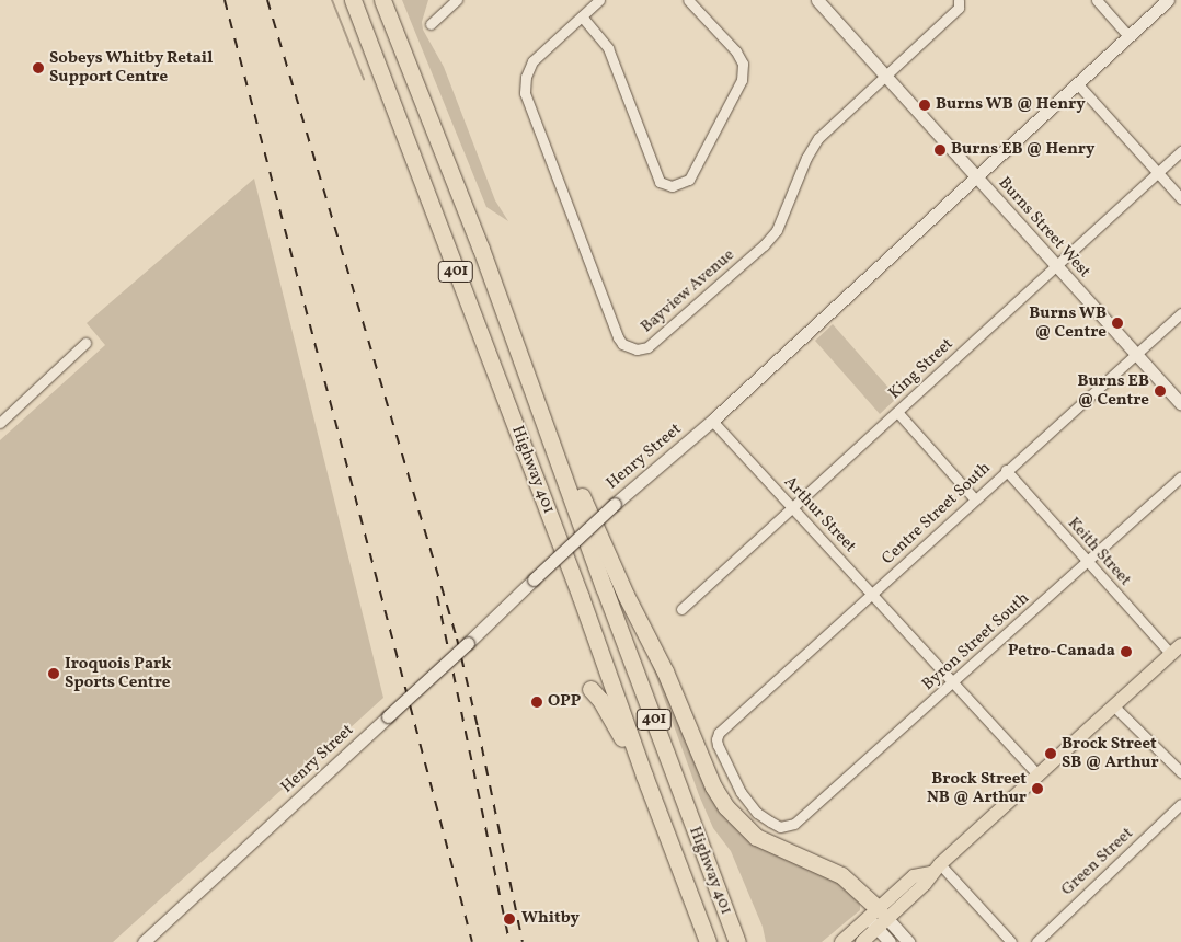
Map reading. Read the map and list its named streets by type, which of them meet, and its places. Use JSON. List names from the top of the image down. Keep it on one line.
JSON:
{"streets":{"highway":["401","Highway 401"],"main road":["Burns Street West","Henry Street"],"street":["Bayview Avenue","King Street","Centre Street South","Arthur Street","Keith Street","Byron Street South","Green Street"]},"crossings":[["Burns Street West","Bayview Avenue"],["Burns Street West","King Street"],["Burns Street West","Henry Street"],["Burns Street West","Centre Street South"],["King Street","Arthur Street"],["Henry Street","Arthur Street"],["Centre Street South","Arthur Street"],["Centre Street South","Keith Street"],["Centre Street South","Byron Street South"],["Arthur Street","Byron Street South"],["Keith Street","Byron Street South"]],"places":["Sobeys Whitby Retail Support Centre","Burns WB @ Henry","Burns EB @ Henry","Burns WB @ Centre","Burns EB @ Centre","Petro-Canada","Iroquois Park Sports Centre","OPP","Brock Street SB @ Arthur","Brock Street NB @ Arthur","Whitby"]}
